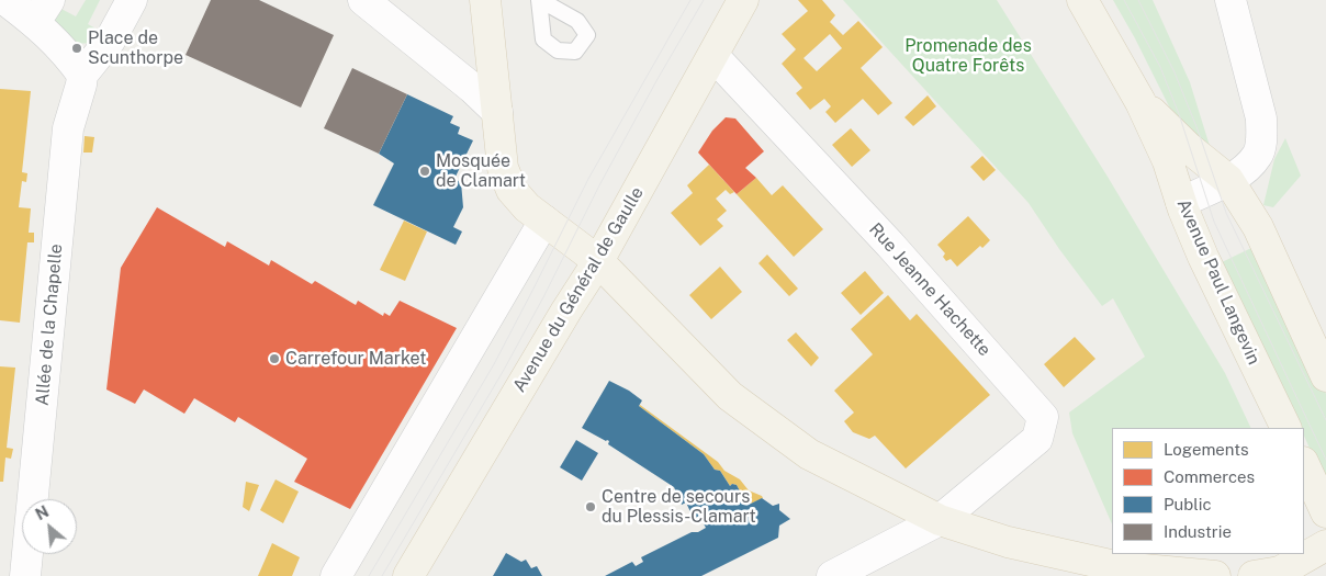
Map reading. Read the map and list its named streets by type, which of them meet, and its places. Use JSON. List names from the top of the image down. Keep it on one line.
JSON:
{"streets":{"main road":["Avenue Paul Langevin","Avenue du Général de Gaulle"],"street":["Rue Jeanne Hachette","Allée de la Chapelle"]},"crossings":[["Avenue du Général de Gaulle","Rue Jeanne Hachette"]],"parks":["Promenade des Quatre Forêts"],"places":["Place de Scunthorpe","Mosquée de Clamart","Carrefour Market","Centre de secours du Plessis-Clamart"],"legend":["Logements","Commerces","Public","Industrie"],"north":"top left"}
